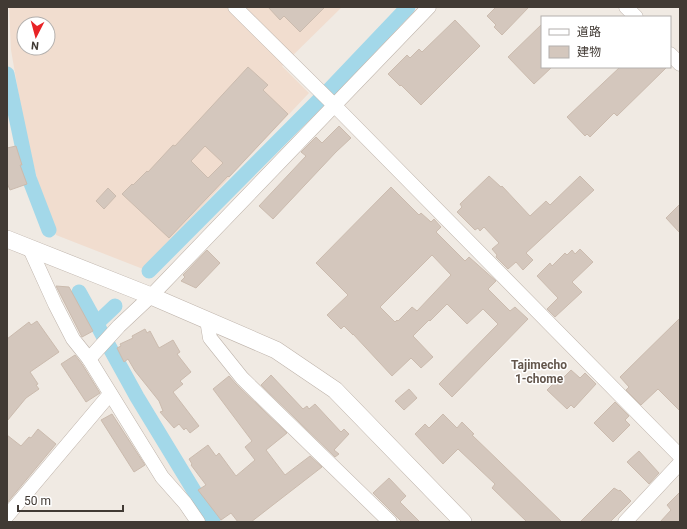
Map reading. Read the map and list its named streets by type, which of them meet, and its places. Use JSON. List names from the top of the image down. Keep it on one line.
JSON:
{"districts":["Tajimecho 1-chome"],"legend":["道路","建物"],"scale_bar":"50 m","north":"bottom"}
